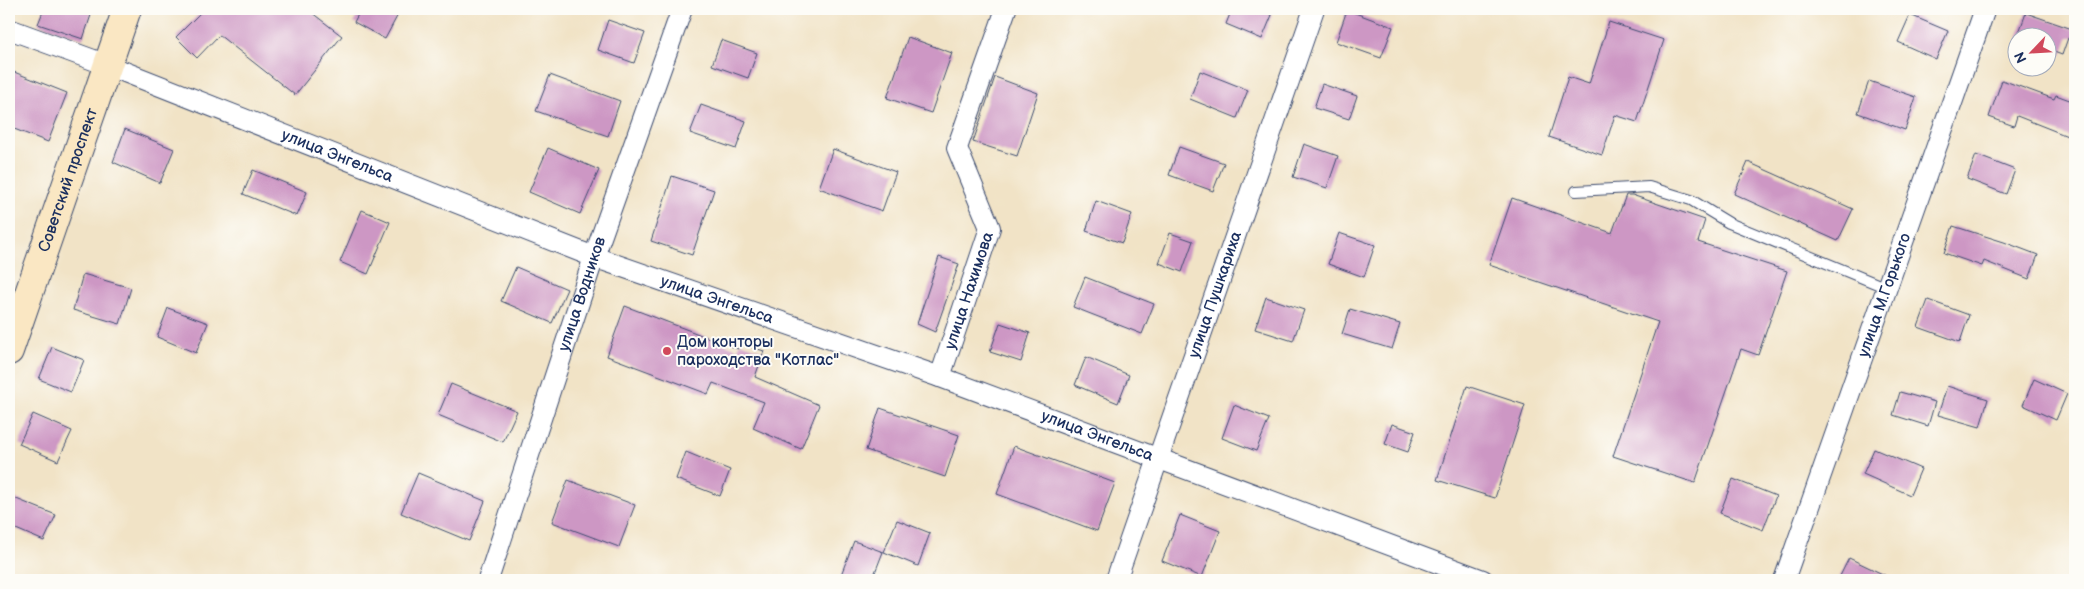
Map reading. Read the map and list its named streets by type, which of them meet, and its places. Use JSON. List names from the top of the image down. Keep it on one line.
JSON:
{"streets":{"main road":["Советский проспект"],"street":["улица Энгельса","улица Нахимова","улица Водников","улица М.Горького","улица Пушкариха"]},"crossings":[["улица Энгельса","Советский проспект"],["улица Энгельса","улица Нахимова"],["улица Энгельса","улица Водников"],["улица Энгельса","улица Пушкариха"]],"places":["Дом конторы пароходства \"Котлас\""],"north":"bottom left"}
